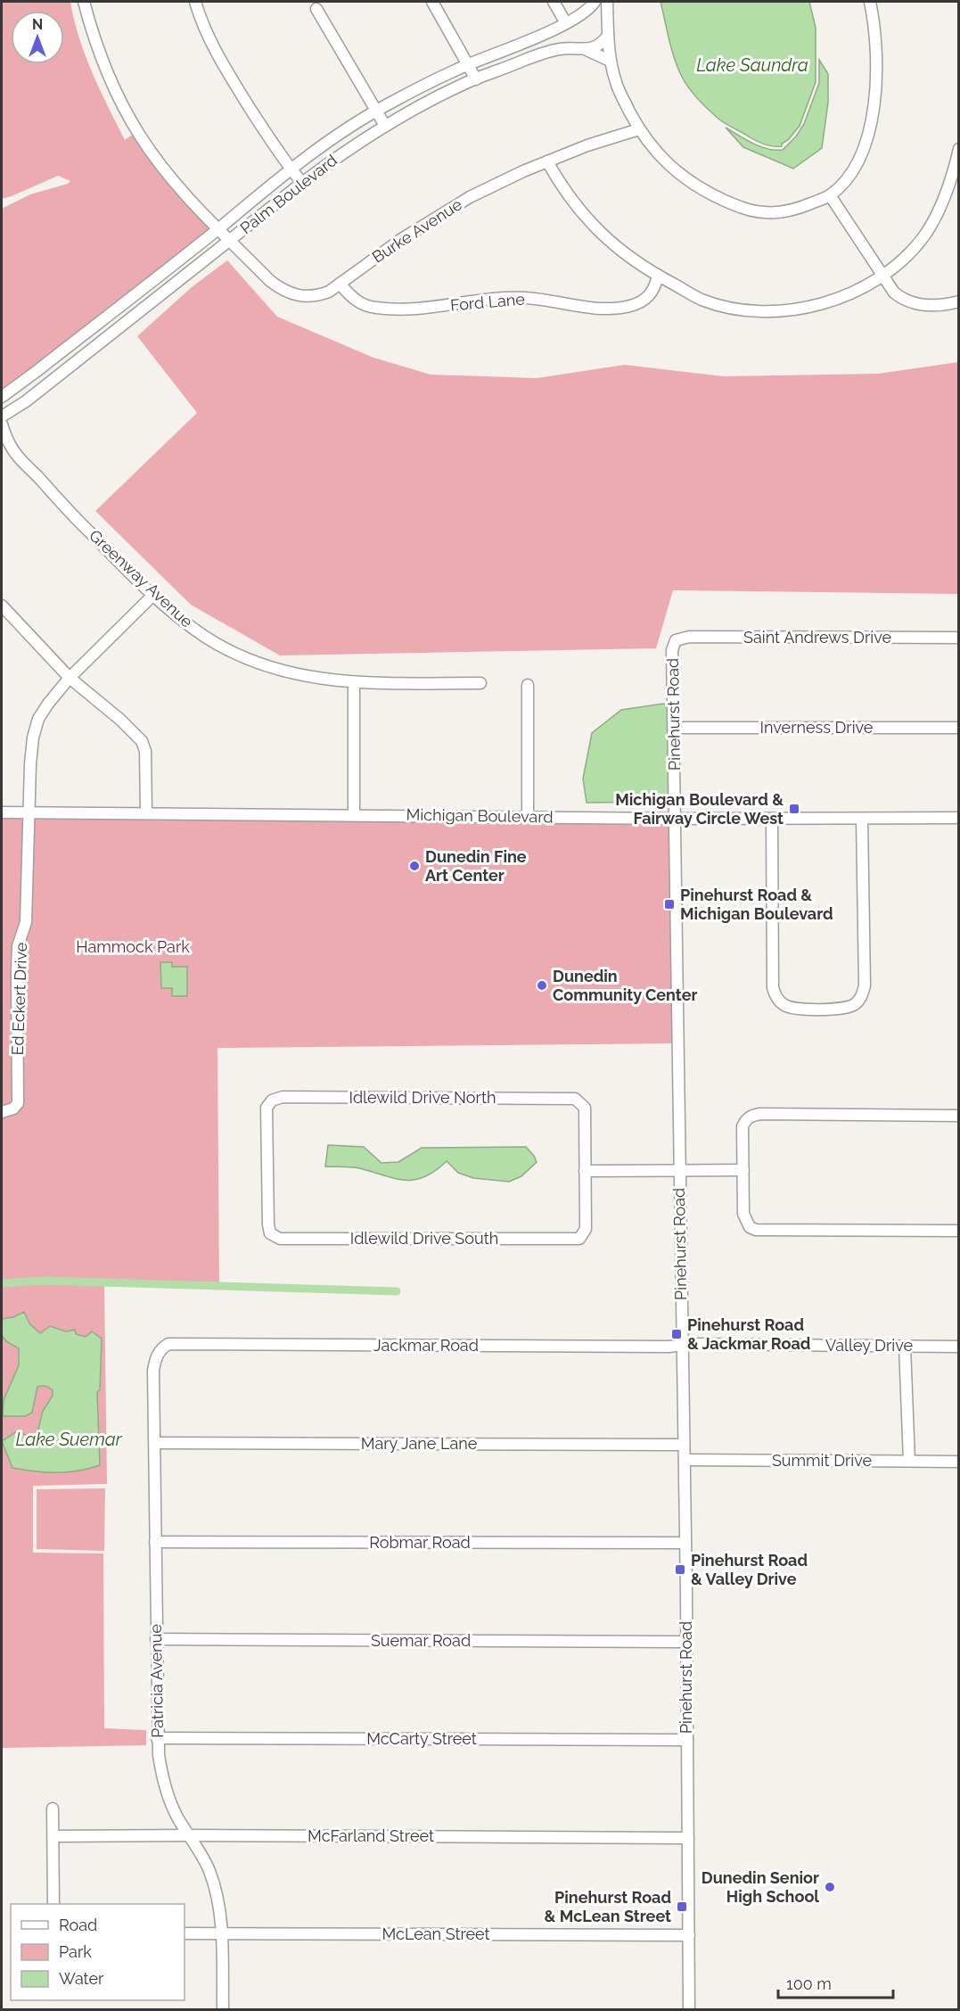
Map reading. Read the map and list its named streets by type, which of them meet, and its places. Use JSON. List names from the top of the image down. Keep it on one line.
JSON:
{"streets":{"street":["Palm Boulevard","Burke Avenue","Ford Lane","Greenway Avenue","Saint Andrews Drive","Pinehurst Road","Inverness Drive","Michigan Boulevard","Ed Eckert Drive","Idlewild Drive North","Idlewild Drive South","Jackmar Road","Valley Drive","Mary Jane Lane","Summit Drive","Robmar Road","Suemar Road","Patricia Avenue","McCarty Street","McFarland Street","McLean Street"]},"crossings":[["Palm Boulevard","Burke Avenue"],["Burke Avenue","Ford Lane"],["Saint Andrews Drive","Pinehurst Road"],["Pinehurst Road","Inverness Drive"],["Pinehurst Road","Michigan Boulevard"],["Pinehurst Road","Jackmar Road"],["Pinehurst Road","Valley Drive"],["Pinehurst Road","Mary Jane Lane"],["Pinehurst Road","Summit Drive"],["Pinehurst Road","Robmar Road"],["Pinehurst Road","Suemar Road"],["Pinehurst Road","McCarty Street"],["Pinehurst Road","McFarland Street"],["Pinehurst Road","McLean Street"],["Michigan Boulevard","Ed Eckert Drive"],["Idlewild Drive North","Idlewild Drive South"],["Jackmar Road","Valley Drive"],["Jackmar Road","Patricia Avenue"],["Mary Jane Lane","Patricia Avenue"],["Robmar Road","Patricia Avenue"],["Suemar Road","Patricia Avenue"],["Patricia Avenue","McCarty Street"],["Patricia Avenue","McFarland Street"],["Patricia Avenue","McLean Street"]],"water":["Lake Saundra","Lake Suemar"],"parks":["Hammock Park"],"places":{"transit":["Michigan Boulevard & Fairway Circle West","Pinehurst Road & Michigan Boulevard","Pinehurst Road & Jackmar Road","Pinehurst Road & Valley Drive","Pinehurst Road & McLean Street"],"other":["Dunedin Fine Art Center","Dunedin Community Center","Dunedin Senior High School"]},"legend":["Road","Park","Water"],"scale_bar":"100 m","north":"top"}
